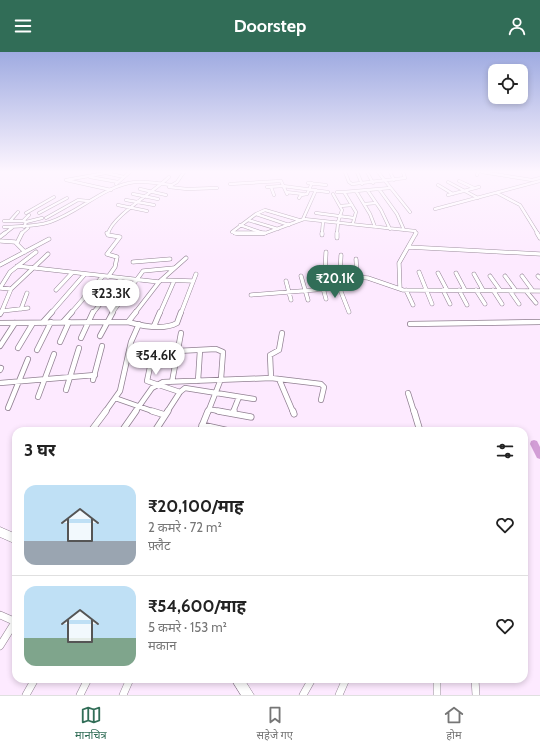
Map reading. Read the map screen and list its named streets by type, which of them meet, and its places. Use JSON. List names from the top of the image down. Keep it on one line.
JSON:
{"page":{"header":"Doorstep","price":["₹20.1K","₹23.3K","₹54.6K"],"heading":"3 घर","list":[{"name":"₹20,100/माह","note":"2 कमरे · 72 m² · फ़्लैट"},{"name":"₹54,600/माह","note":"5 कमरे · 153 m² · मकान"}],"tabs":["मानचित्र","सहेजे गए","होम"]}}
